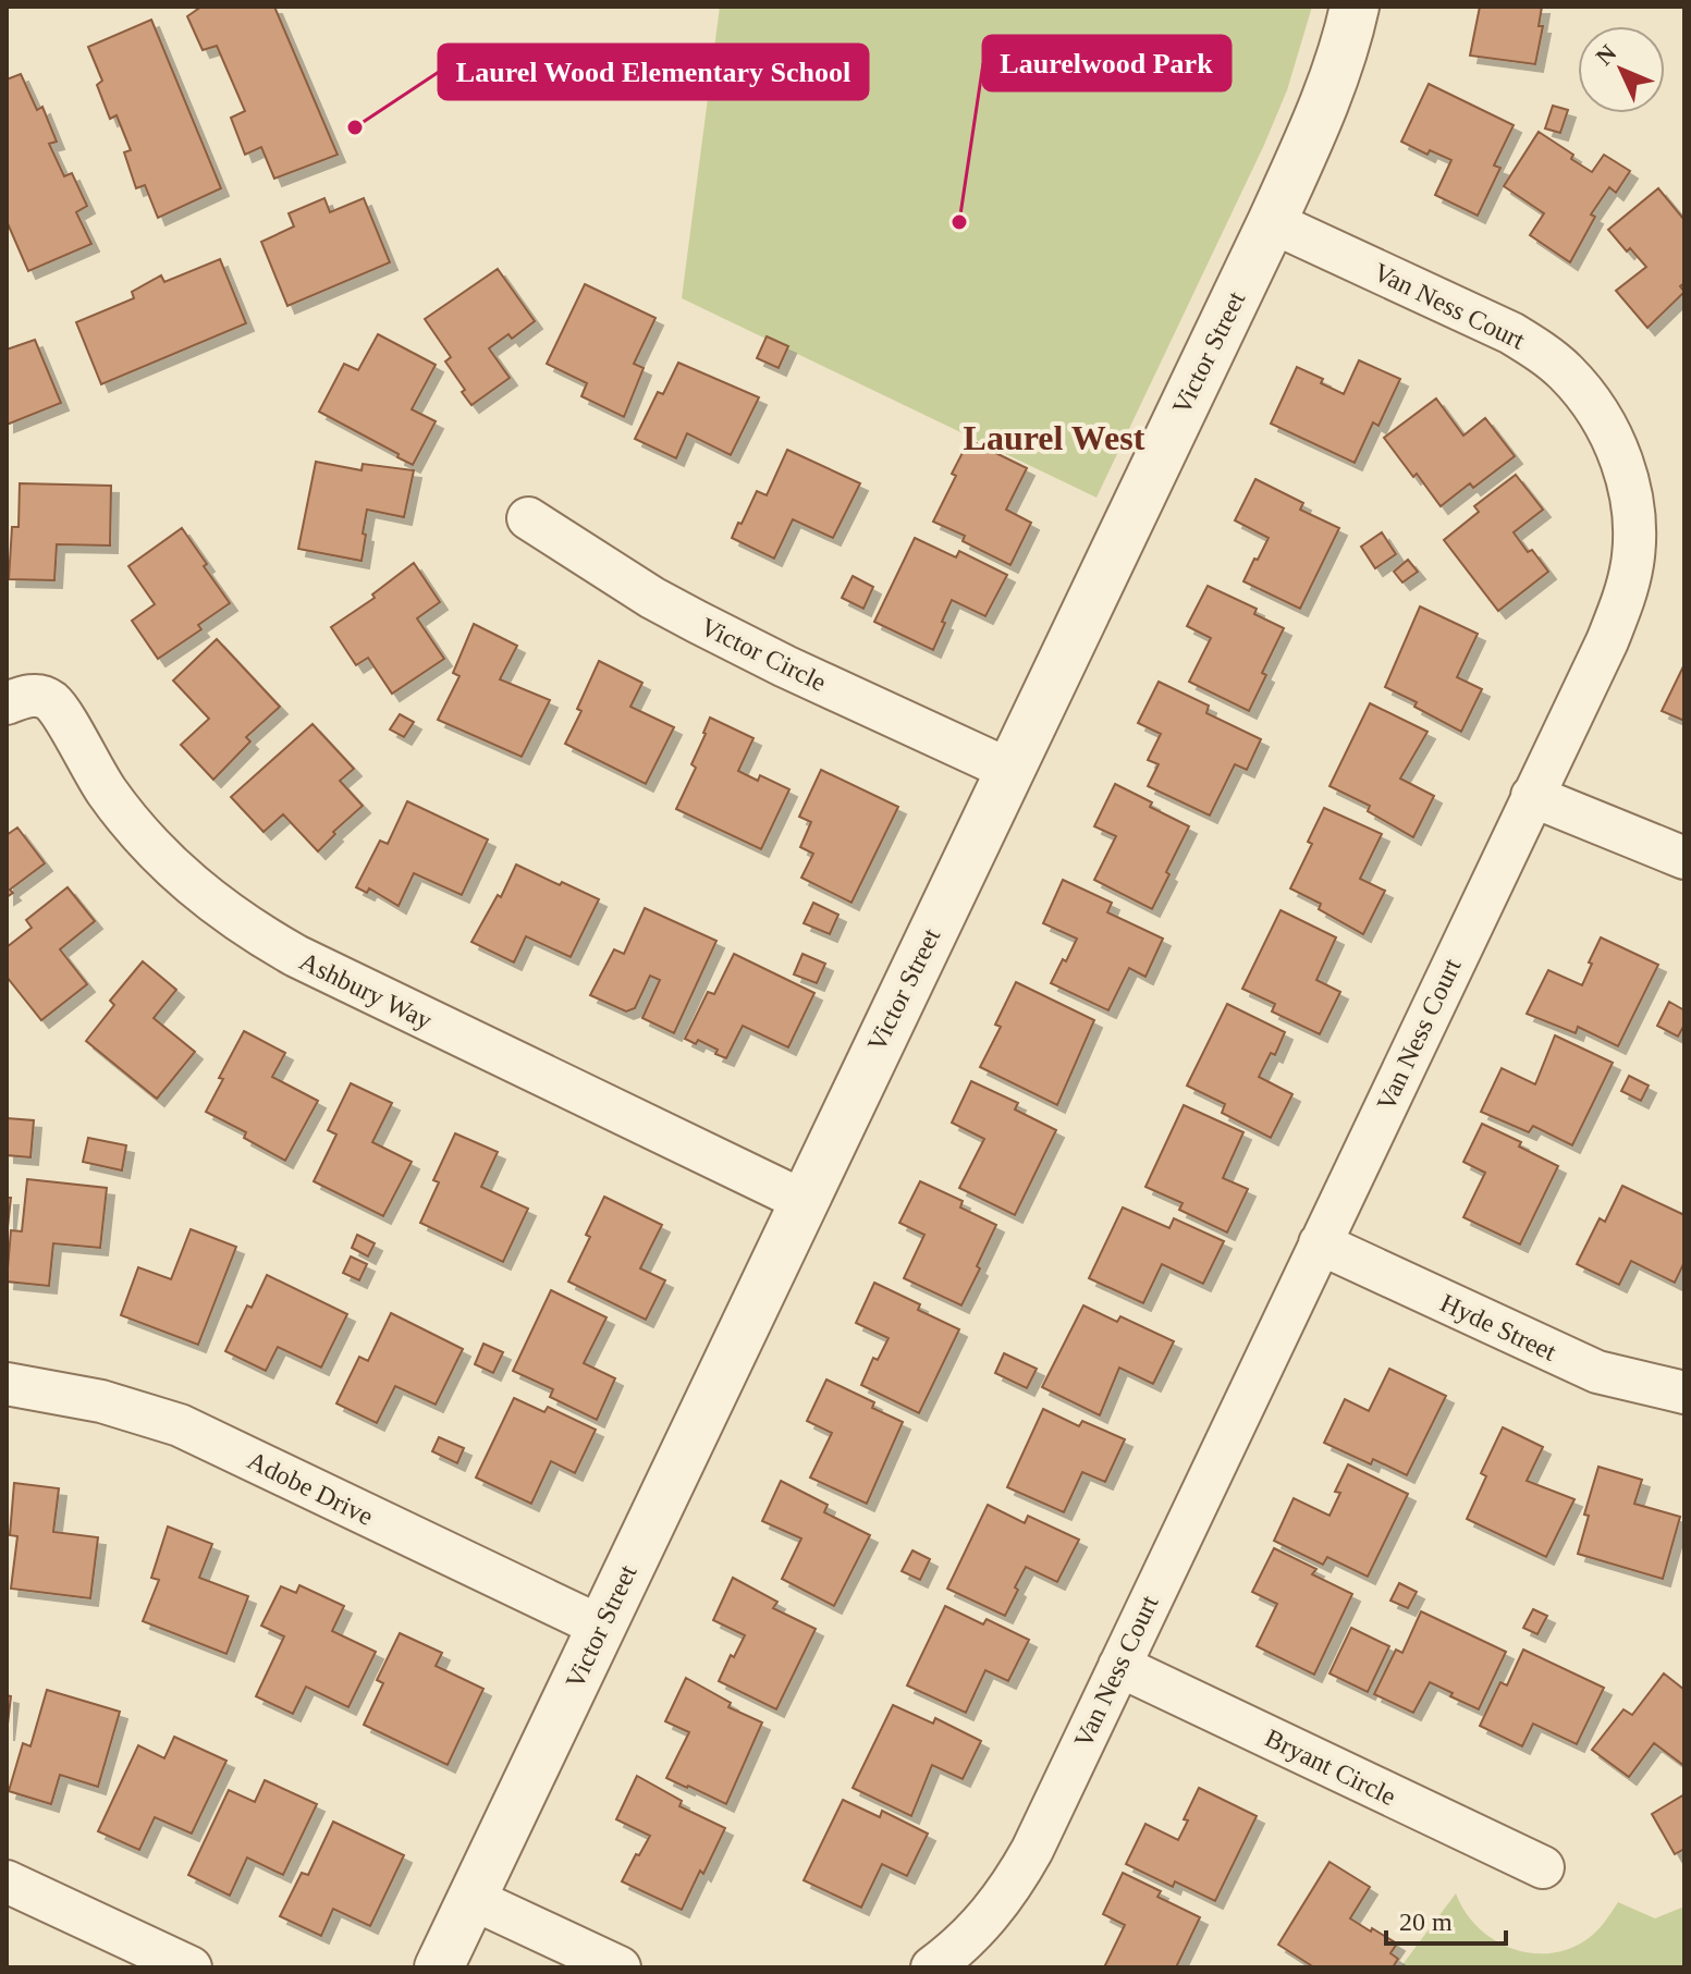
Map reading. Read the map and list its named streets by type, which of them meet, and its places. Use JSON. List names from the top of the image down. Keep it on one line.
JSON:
{"streets":{"street":["Van Ness Court","Victor Street","Victor Circle","Ashbury Way","Hyde Street","Adobe Drive","Bryant Circle"]},"crossings":[["Van Ness Court","Victor Street"],["Van Ness Court","Hyde Street"],["Van Ness Court","Bryant Circle"],["Victor Street","Victor Circle"],["Victor Street","Ashbury Way"],["Victor Street","Adobe Drive"]],"districts":["Laurel West"],"places":["Laurel Wood Elementary School","Laurelwood Park"],"scale_bar":"20 m","north":"top left"}
